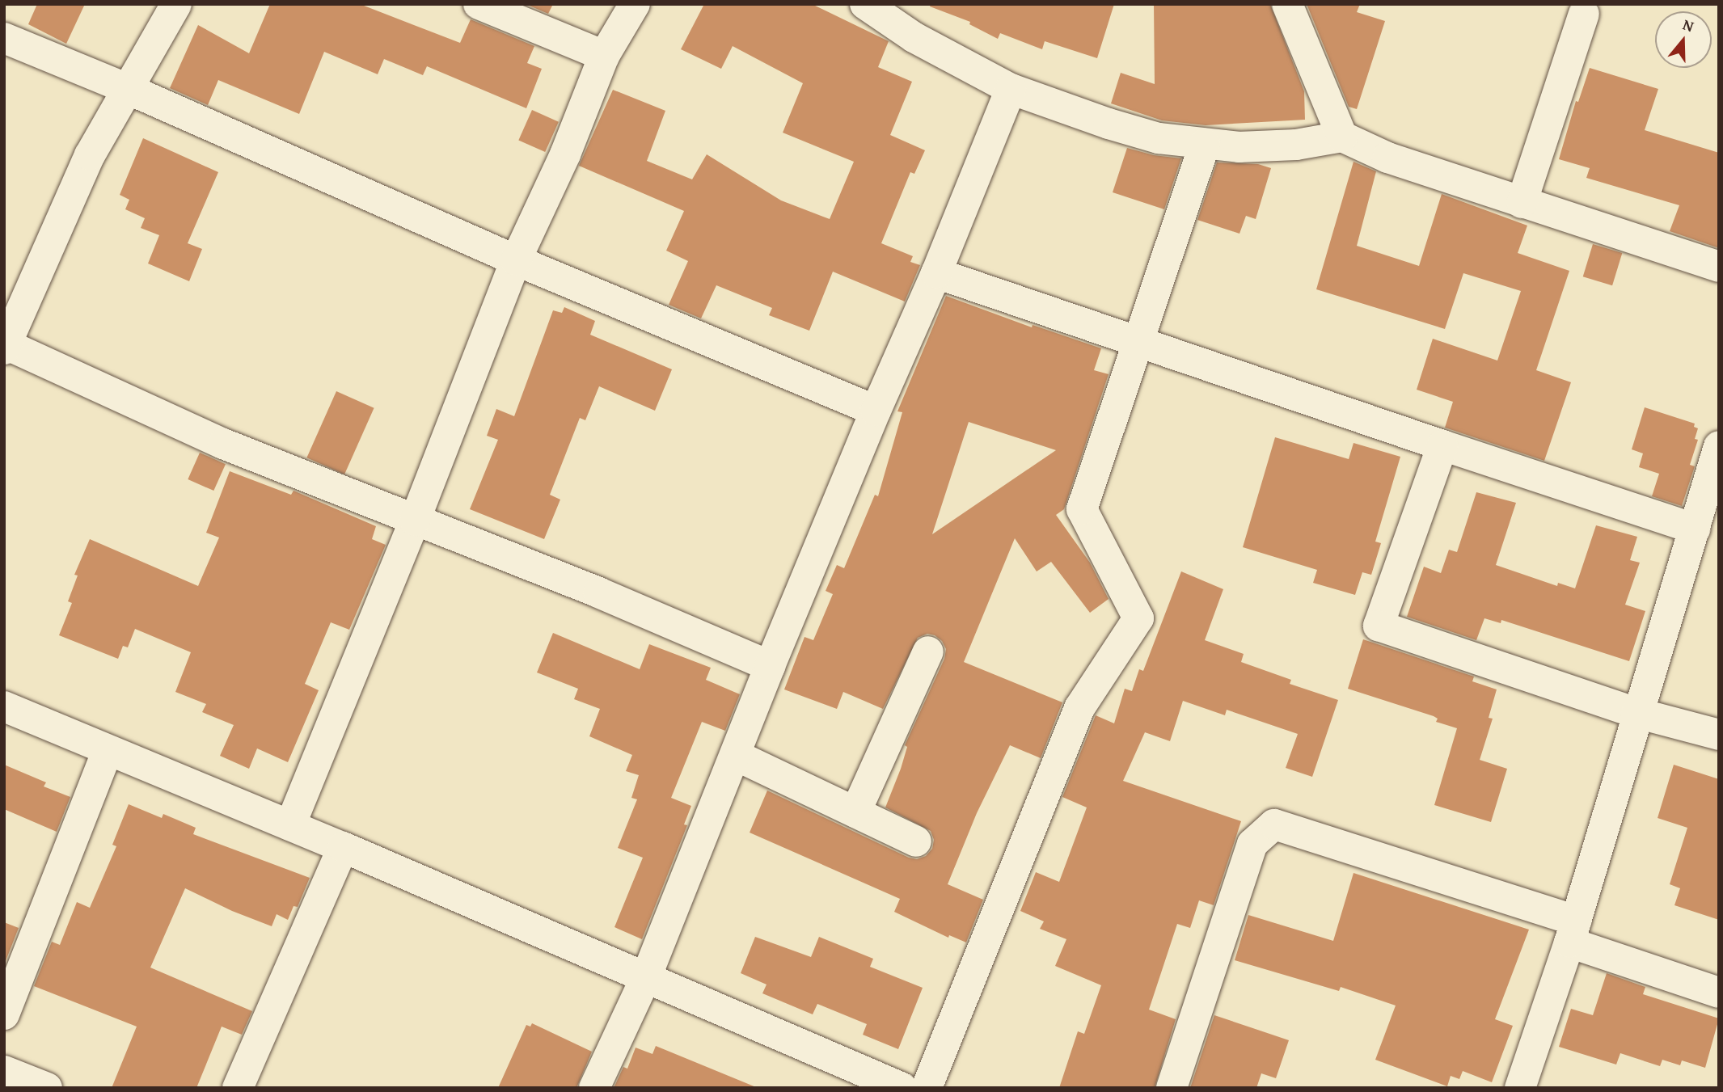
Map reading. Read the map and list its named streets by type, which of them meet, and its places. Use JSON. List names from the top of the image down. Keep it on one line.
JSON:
{"north":"top"}
